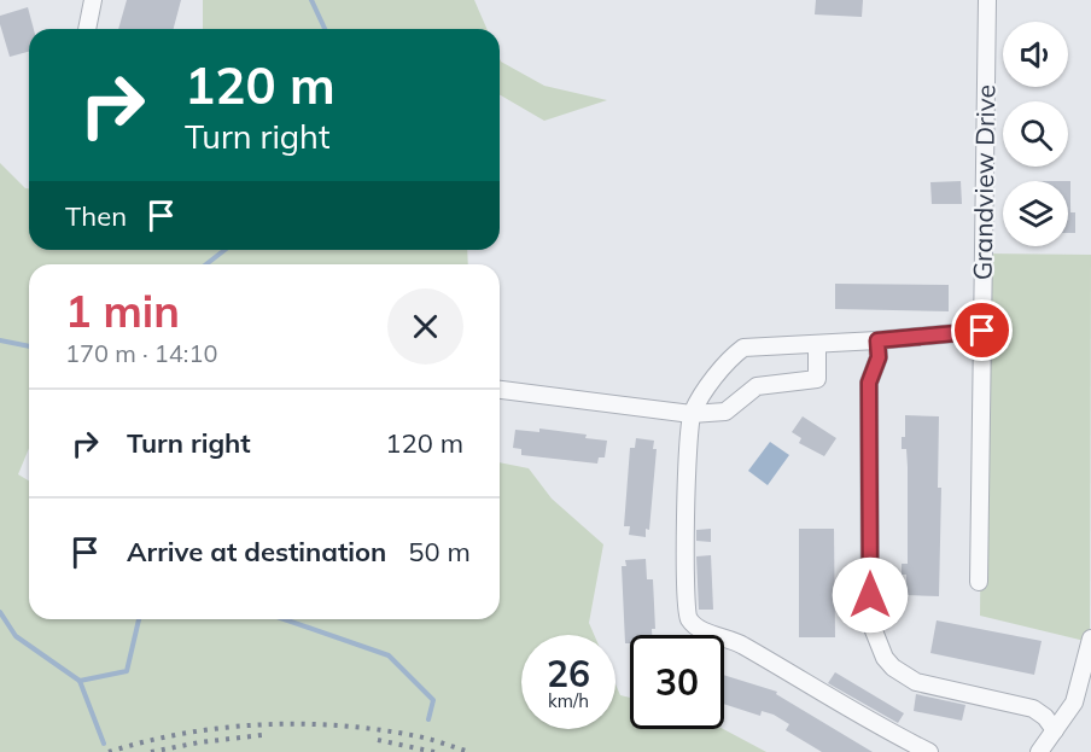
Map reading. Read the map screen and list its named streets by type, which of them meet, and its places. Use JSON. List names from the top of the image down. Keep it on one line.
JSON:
{"streets":{"street":["Grandview Drive"]},"page":{"turn":["120 m","Turn right"],"then":"Then","heading":["1 min","170 m · 14:10"],"list":[{"name":"Turn right","value":"120 m"},{"name":"Arrive at destination","value":"50 m"}],"speed":"26 km/h","limit":"30"}}
